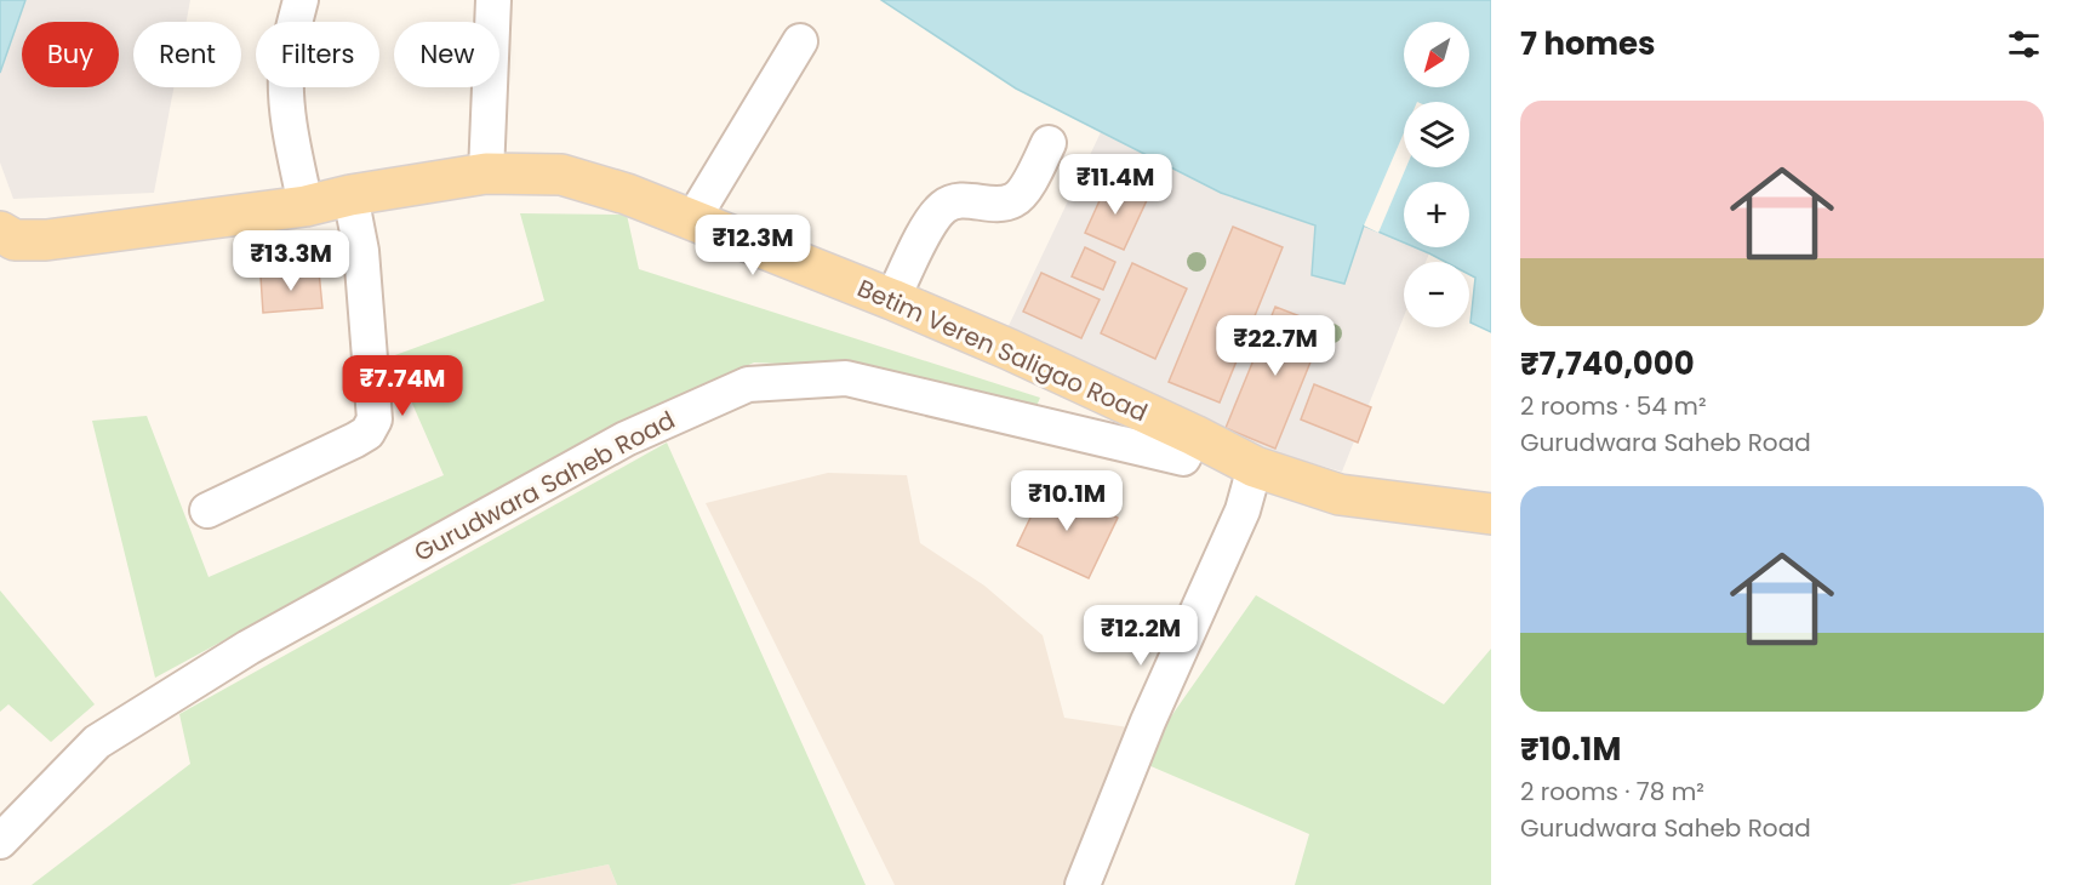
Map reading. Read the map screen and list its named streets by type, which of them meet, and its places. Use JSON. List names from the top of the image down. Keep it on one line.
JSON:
{"streets":{"main road":["Betim Veren Saligao Road"],"street":["Gurudwara Saheb Road"]},"crossings":[["Betim Veren Saligao Road","Gurudwara Saheb Road"]],"north":"bottom left","page":{"heading":"7 homes","map_buttons":["+","−"],"chip":["Buy","Rent","Filters","New"],"list":[{"name":"₹7,740,000","note":"2 rooms · 54 m² · Gurudwara Saheb Road"},{"name":"₹10.1M","note":"2 rooms · 78 m² · Gurudwara Saheb Road"}],"price":["₹11.4M","₹12.3M","₹13.3M","₹22.7M","₹7.74M","₹10.1M","₹12.2M"]}}
